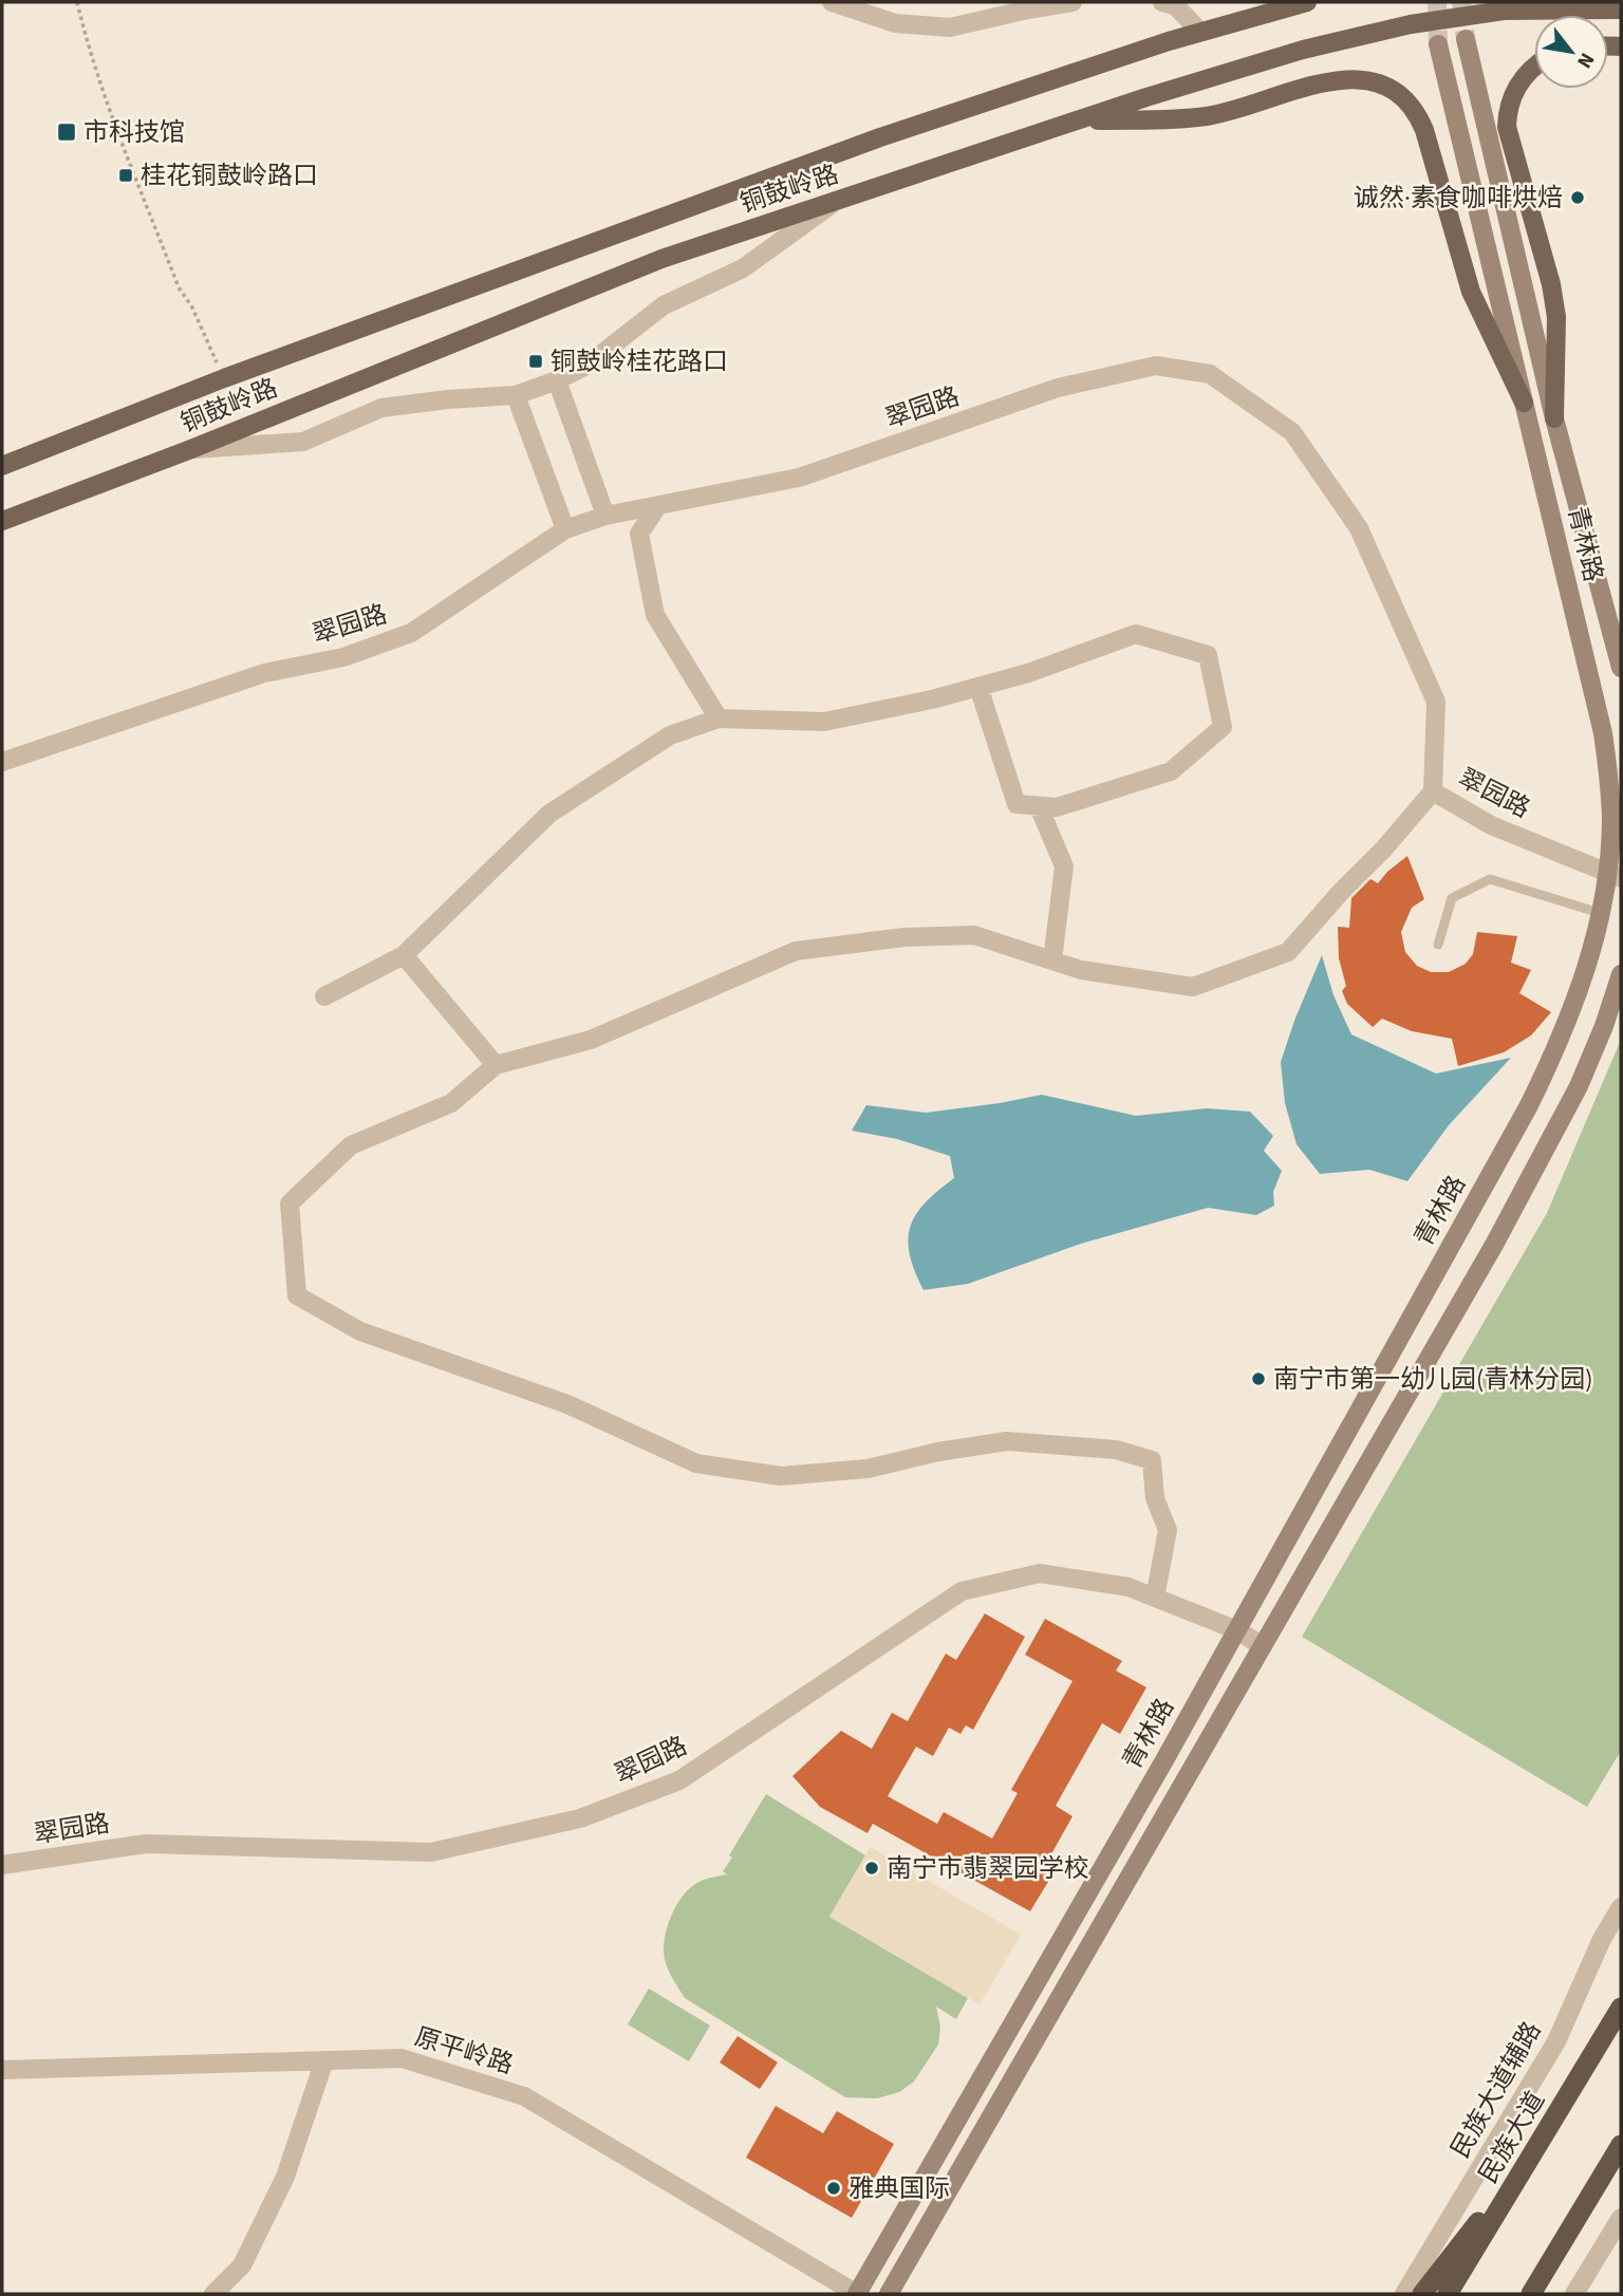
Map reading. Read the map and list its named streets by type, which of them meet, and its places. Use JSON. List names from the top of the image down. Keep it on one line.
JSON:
{"streets":{"highway":["民族大道"],"main road":["铜鼓岭路","青林路"],"street":["翠园路","原平岭路","民族大道辅路"]},"crossings":[["翠园路","青林路"],["青林路","原平岭路"]],"places":{"transit":["市科技馆","桂花铜鼓岭路口","铜鼓岭桂花路口"],"other":["诚然·素食咖啡烘焙","南宁市第一幼儿园(青林分园)","南宁市翡翠园学校","雅典国际"]},"north":"bottom right"}
